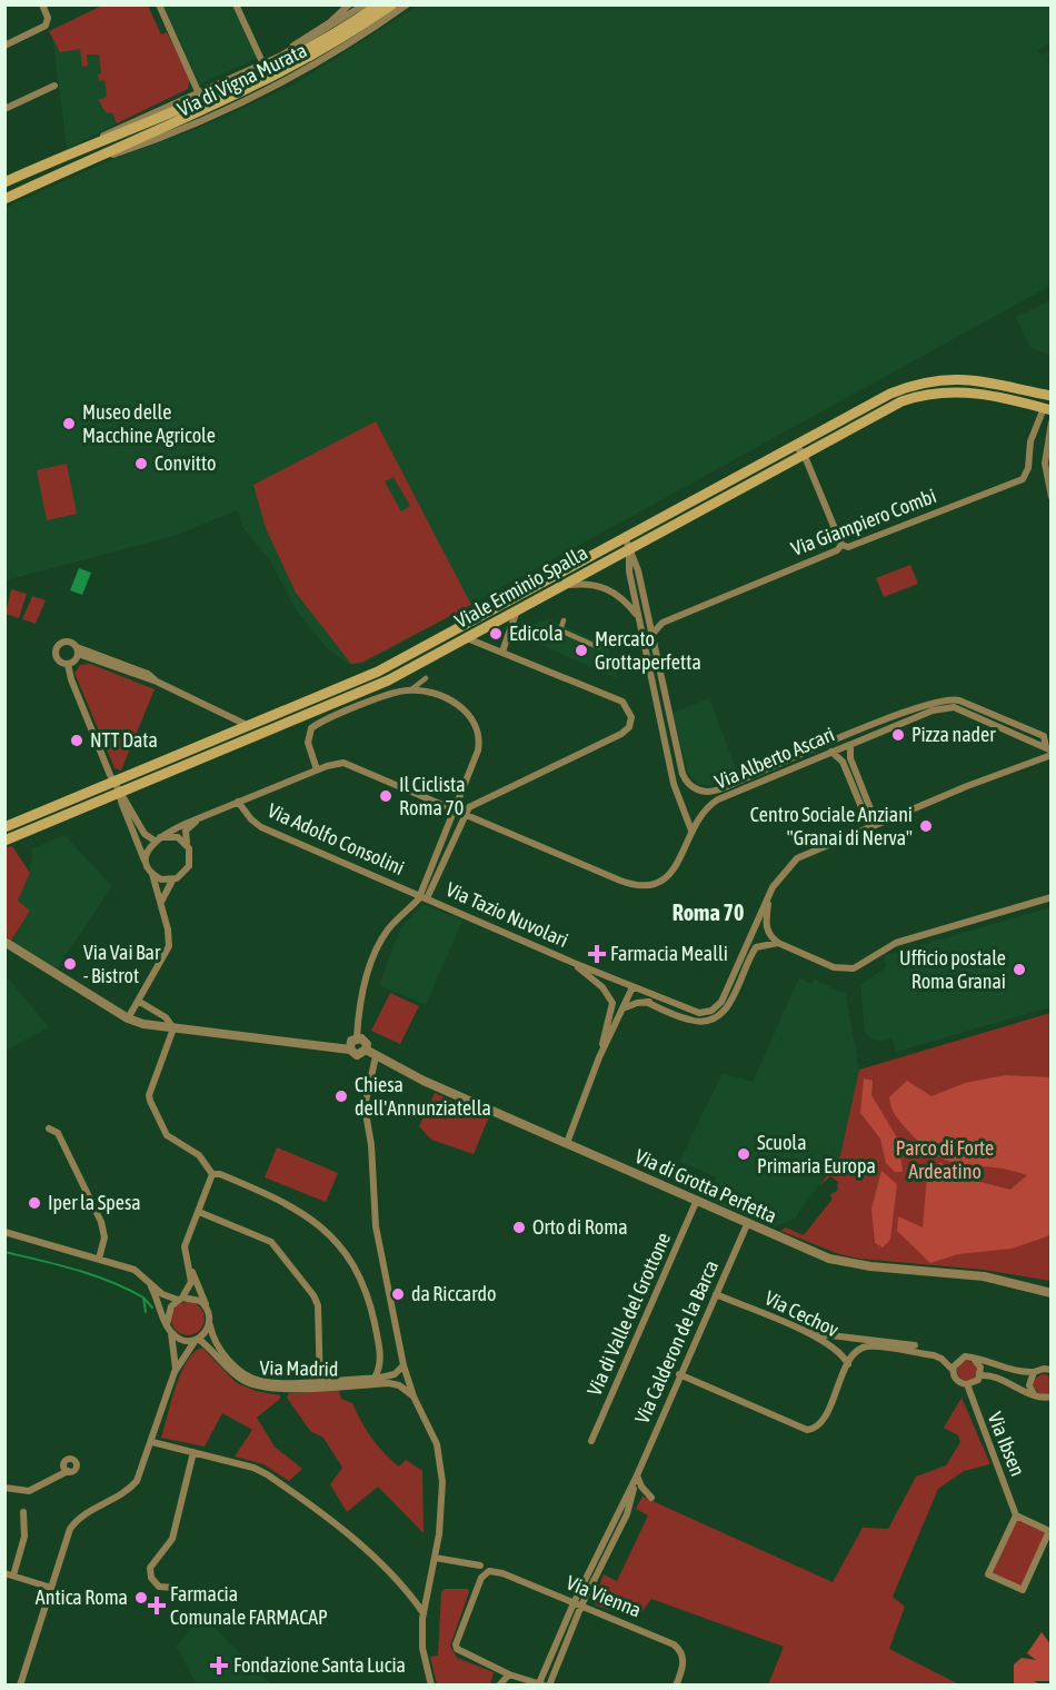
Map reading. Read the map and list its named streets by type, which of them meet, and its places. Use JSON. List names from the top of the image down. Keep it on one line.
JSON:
{"streets":{"main road":["Via di Vigna Murata","Viale Erminio Spalla"],"street":["Via Giampiero Combi","Via Alberto Ascari","Via Adolfo Consolini","Via Tazio Nuvolari","Via di Grotta Perfetta","Via di Valle del Grottone","Via Cechov","Via Calderon de la Barca","Via Madrid","Via Ibsen","Via Vienna"]},"crossings":[["Via Giampiero Combi","Viale Erminio Spalla"],["Via Alberto Ascari","Via Adolfo Consolini"],["Via Alberto Ascari","Via Tazio Nuvolari"],["Via Adolfo Consolini","Via Tazio Nuvolari"],["Via di Grotta Perfetta","Via di Valle del Grottone"],["Via di Grotta Perfetta","Via Calderon de la Barca"],["Via Cechov","Via Calderon de la Barca"],["Via Calderon de la Barca","Via Vienna"]],"districts":["Roma 70"],"parks":["Parco di Forte Ardeatino"],"places":{"other":["Museo delle Macchine Agricole","Convitto","Edicola","Mercato Grottaperfetta","Pizza nader","NTT Data","Il Ciclista Roma 70","Centro Sociale Anziani \"Granai di Nerva\"","Via Vai Bar - Bistrot","Ufficio postale Roma Granai","Chiesa dell'Annunziatella","Scuola Primaria Europa","Iper la Spesa","Orto di Roma","da Riccardo","Antica Roma"],"health":["Farmacia Mealli","Farmacia Comunale FARMACAP","Fondazione Santa Lucia"]}}
